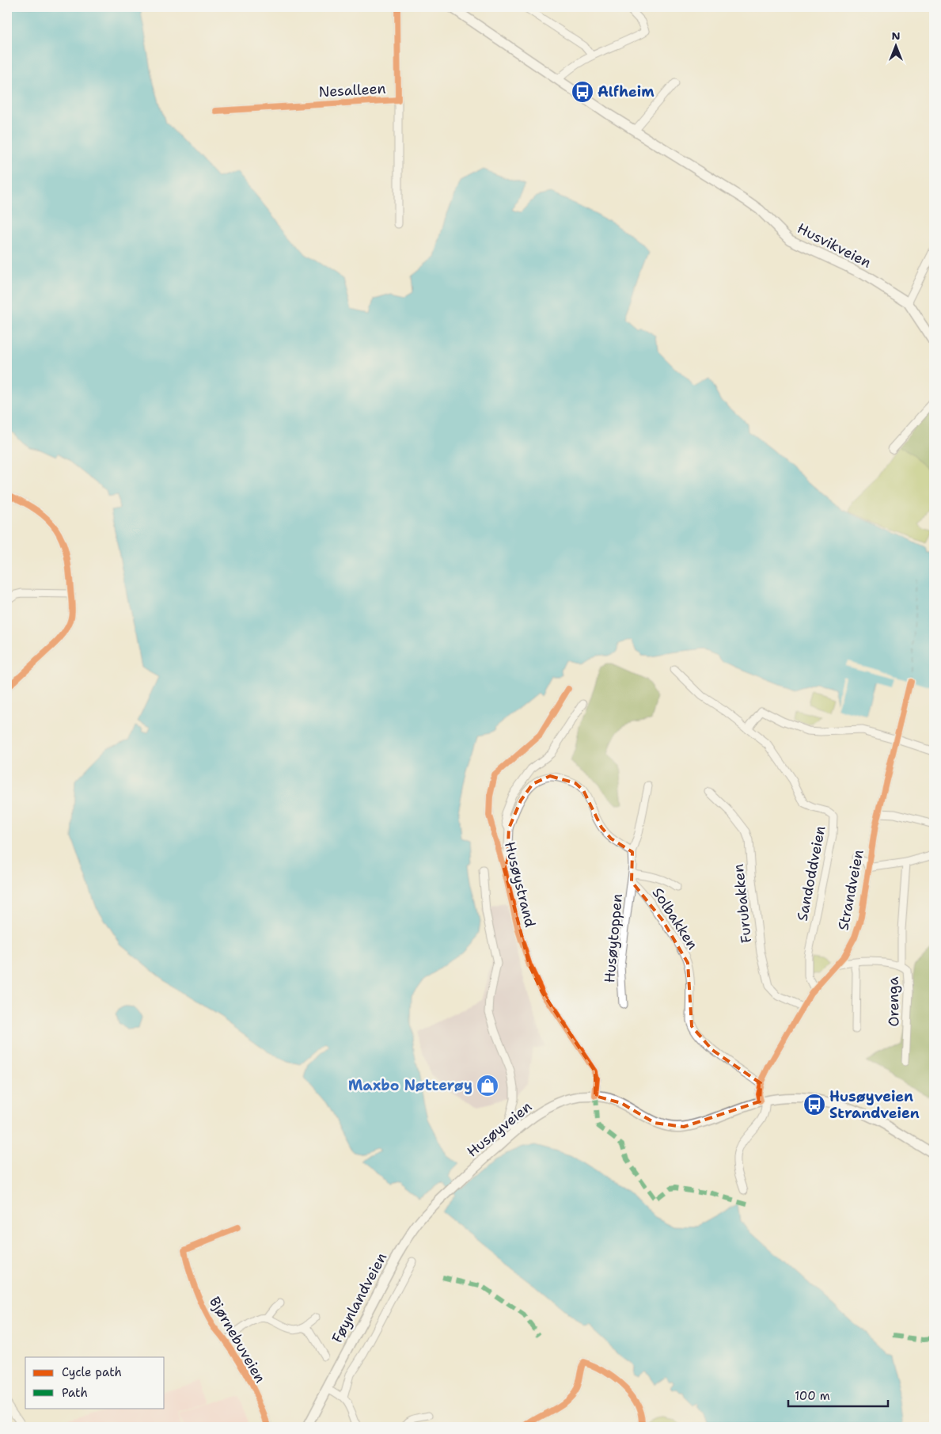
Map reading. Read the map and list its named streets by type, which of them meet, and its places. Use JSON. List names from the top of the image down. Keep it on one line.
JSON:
{"streets":{"main road":["Husvikveien","Husøyveien","Føynlandveien"],"street":["Nesalleen","Sandoddveien","Husøystrand","Strandveien","Furubakken","Solbakken","Husøytoppen","Orenga","Bjørnebuveien"]},"crossings":[["Sandoddveien","Strandveien"],["Husøystrand","Husøyveien"],["Strandveien","Furubakken"],["Strandveien","Solbakken"],["Strandveien","Orenga"],["Strandveien","Husøyveien"],["Solbakken","Husøytoppen"],["Husøyveien","Føynlandveien"]],"places":{"bus stop":["Alfheim","Husøyveien Strandveien"],"shop":["Maxbo Nøtterøy"]},"legend":["Cycle path","Path"],"scale_bar":"100 m","north":"top"}
